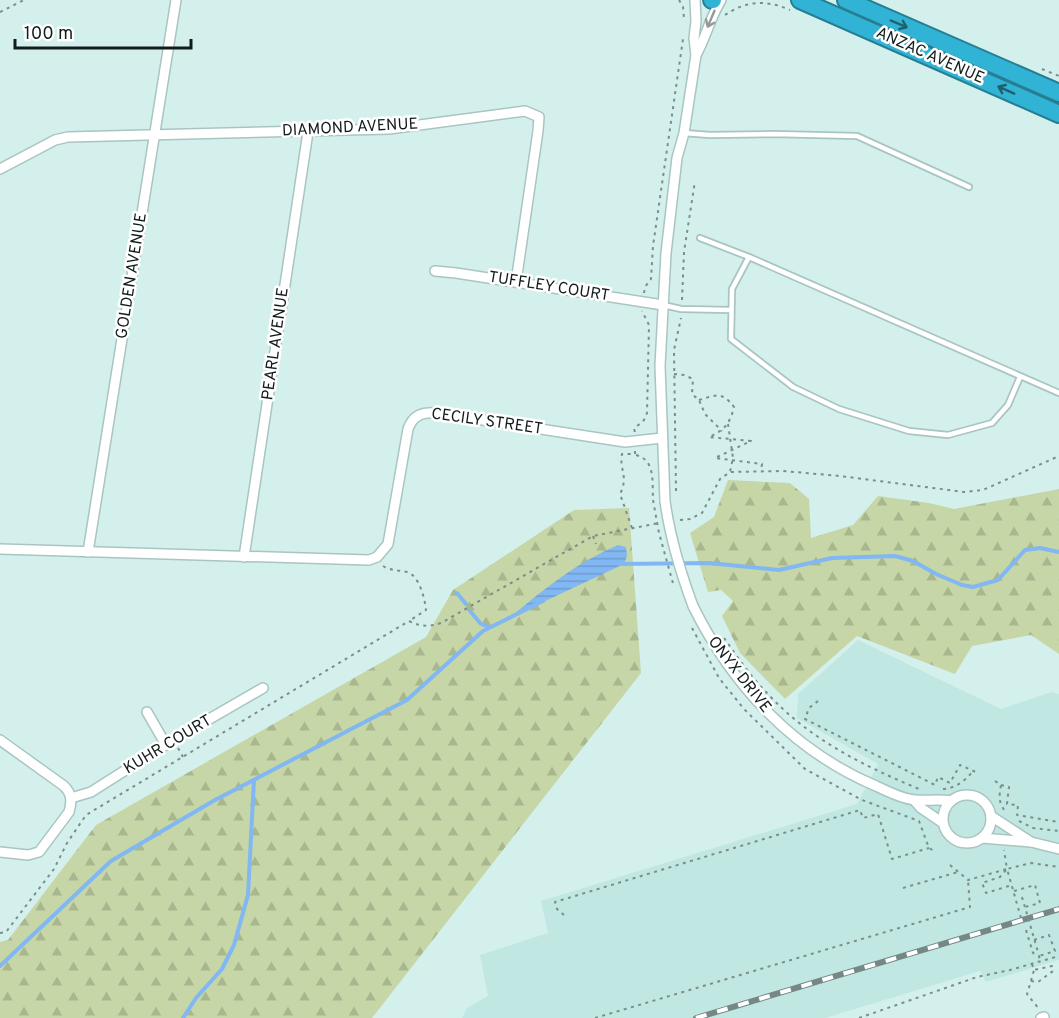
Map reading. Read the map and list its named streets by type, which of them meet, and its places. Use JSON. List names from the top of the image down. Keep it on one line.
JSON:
{"streets":{"highway":["ANZAC AVENUE"],"street":["DIAMOND AVENUE","GOLDEN AVENUE","TUFFLEY COURT","PEARL AVENUE","CECILY STREET","ONYX DRIVE","KUHR COURT"]},"crossings":[["DIAMOND AVENUE","GOLDEN AVENUE"],["DIAMOND AVENUE","TUFFLEY COURT"],["DIAMOND AVENUE","PEARL AVENUE"],["CECILY STREET","ONYX DRIVE"]],"scale_bar":"100 m"}
